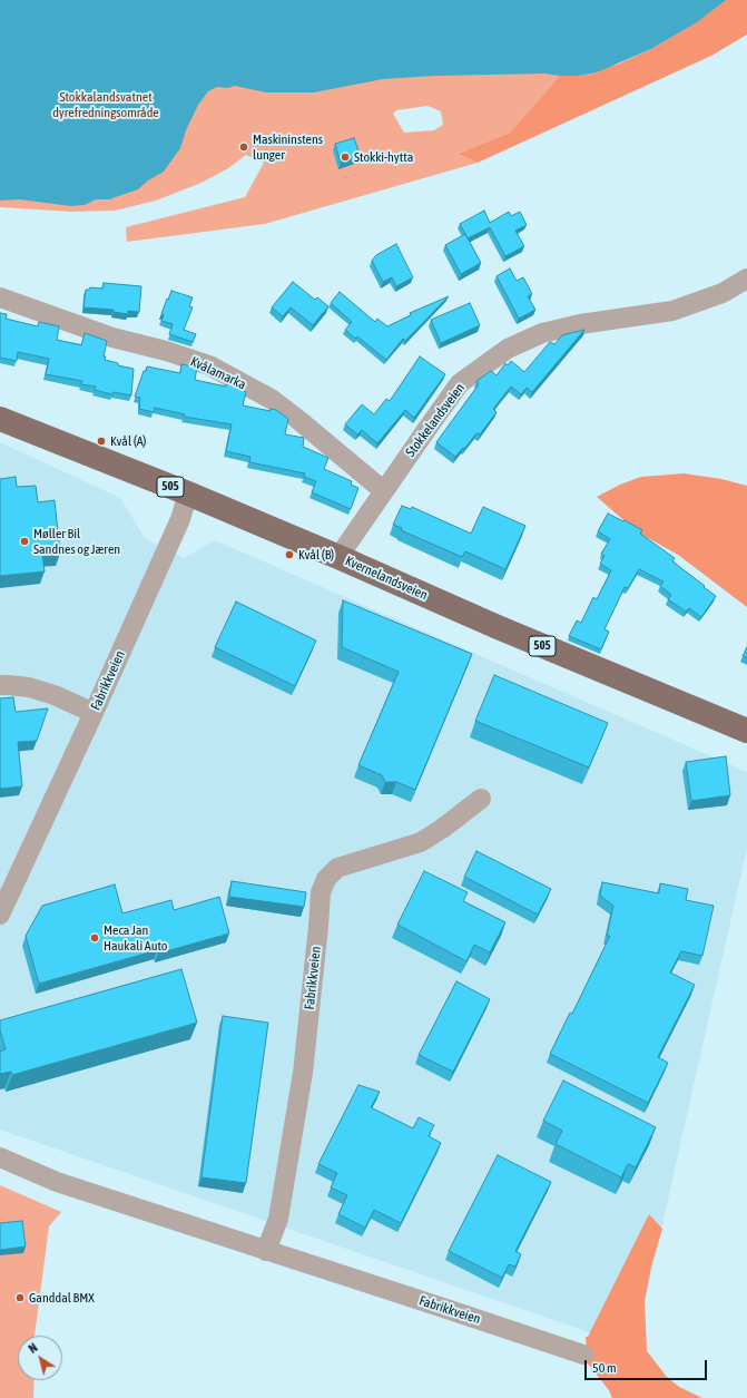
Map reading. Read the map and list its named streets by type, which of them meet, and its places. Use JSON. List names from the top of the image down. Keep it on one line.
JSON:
{"streets":{"main road":["505","Kvernelandsveien"],"street":["Kvålamarka","Stokkelandsveien","Fabrikkveien"]},"crossings":[["Kvålamarka","Stokkelandsveien"],["Stokkelandsveien","Kvernelandsveien"],["Kvernelandsveien","Fabrikkveien"]],"parks":["Stokkalandsvatnet dyrefredningsområde"],"places":["Maskininstens lunger","Stokki-hytta","Kvål (A)","Møller Bil Sandnes og Jæren","Kvål (B)","Meca Jan Haukali Auto","Ganddal BMX"],"scale_bar":"50 m","north":"top left"}
